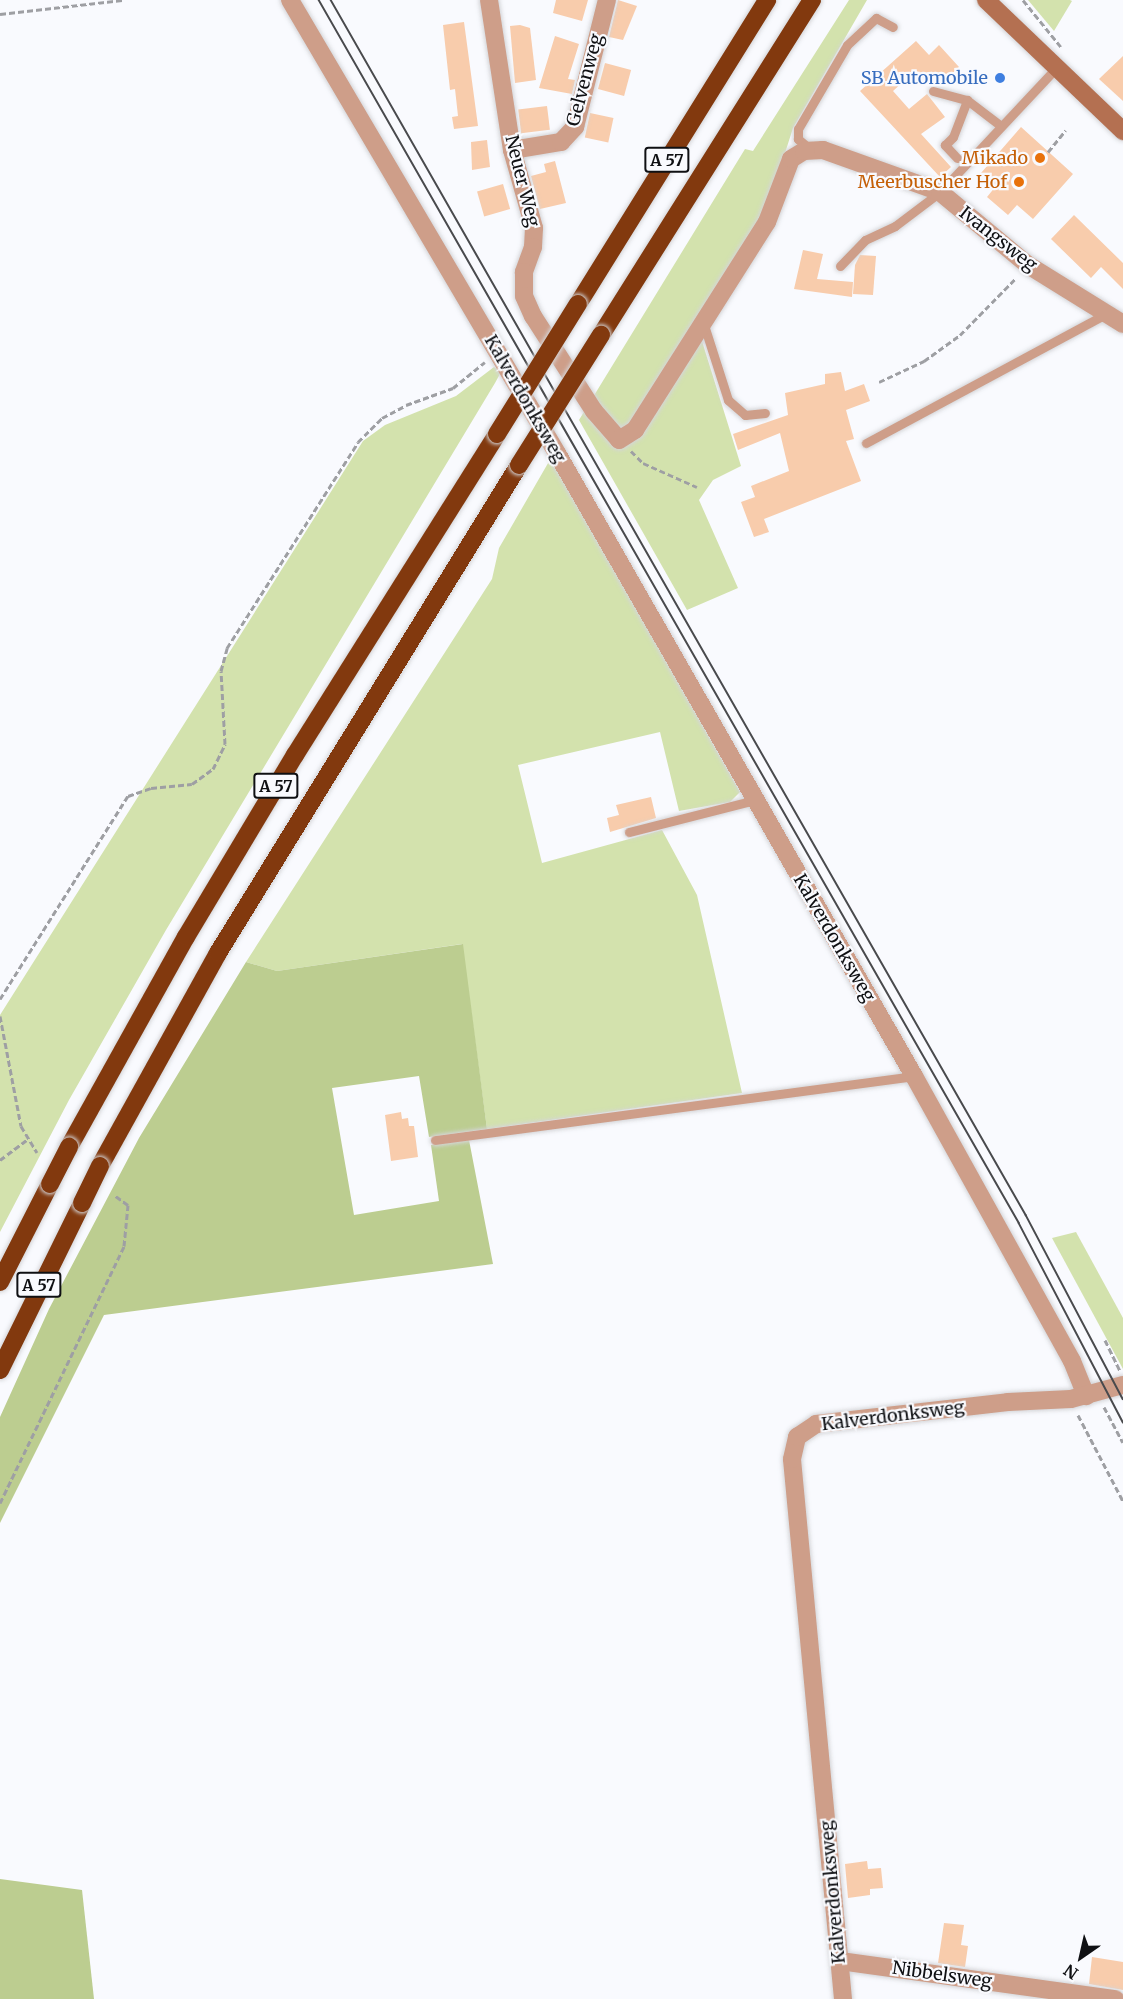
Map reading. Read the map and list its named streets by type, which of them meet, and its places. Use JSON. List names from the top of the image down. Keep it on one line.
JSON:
{"streets":{"highway":["A 57"],"street":["Gelvenweg","Neuer Weg","Ivangsweg","Kalverdonksweg","Nibbelsweg"]},"crossings":[["Gelvenweg","Neuer Weg"],["Kalverdonksweg","Nibbelsweg"]],"places":["SB Automobile","Mikado","Meerbuscher Hof"],"north":"bottom left"}
